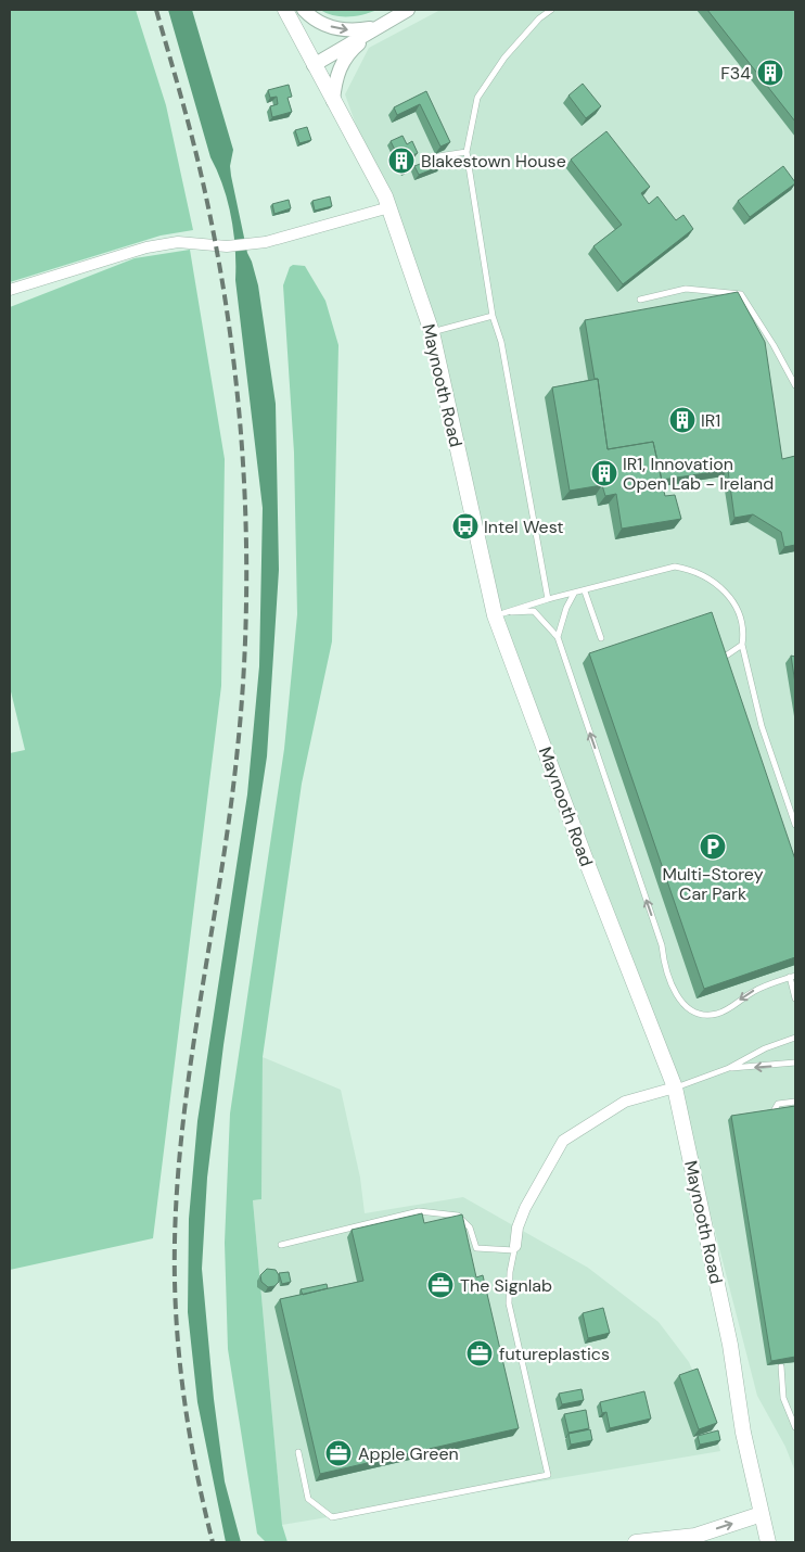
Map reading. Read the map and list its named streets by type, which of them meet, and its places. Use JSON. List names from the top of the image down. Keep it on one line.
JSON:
{"streets":{"main road":["Maynooth Road"]},"places":{"building":["F34","Blakestown House","IR1","IR1, Innovation Open Lab - Ireland"],"bus stop":["Intel West"],"parking":["Multi-Storey Car Park"],"office":["The Signlab","futureplastics","Apple Green"]}}
